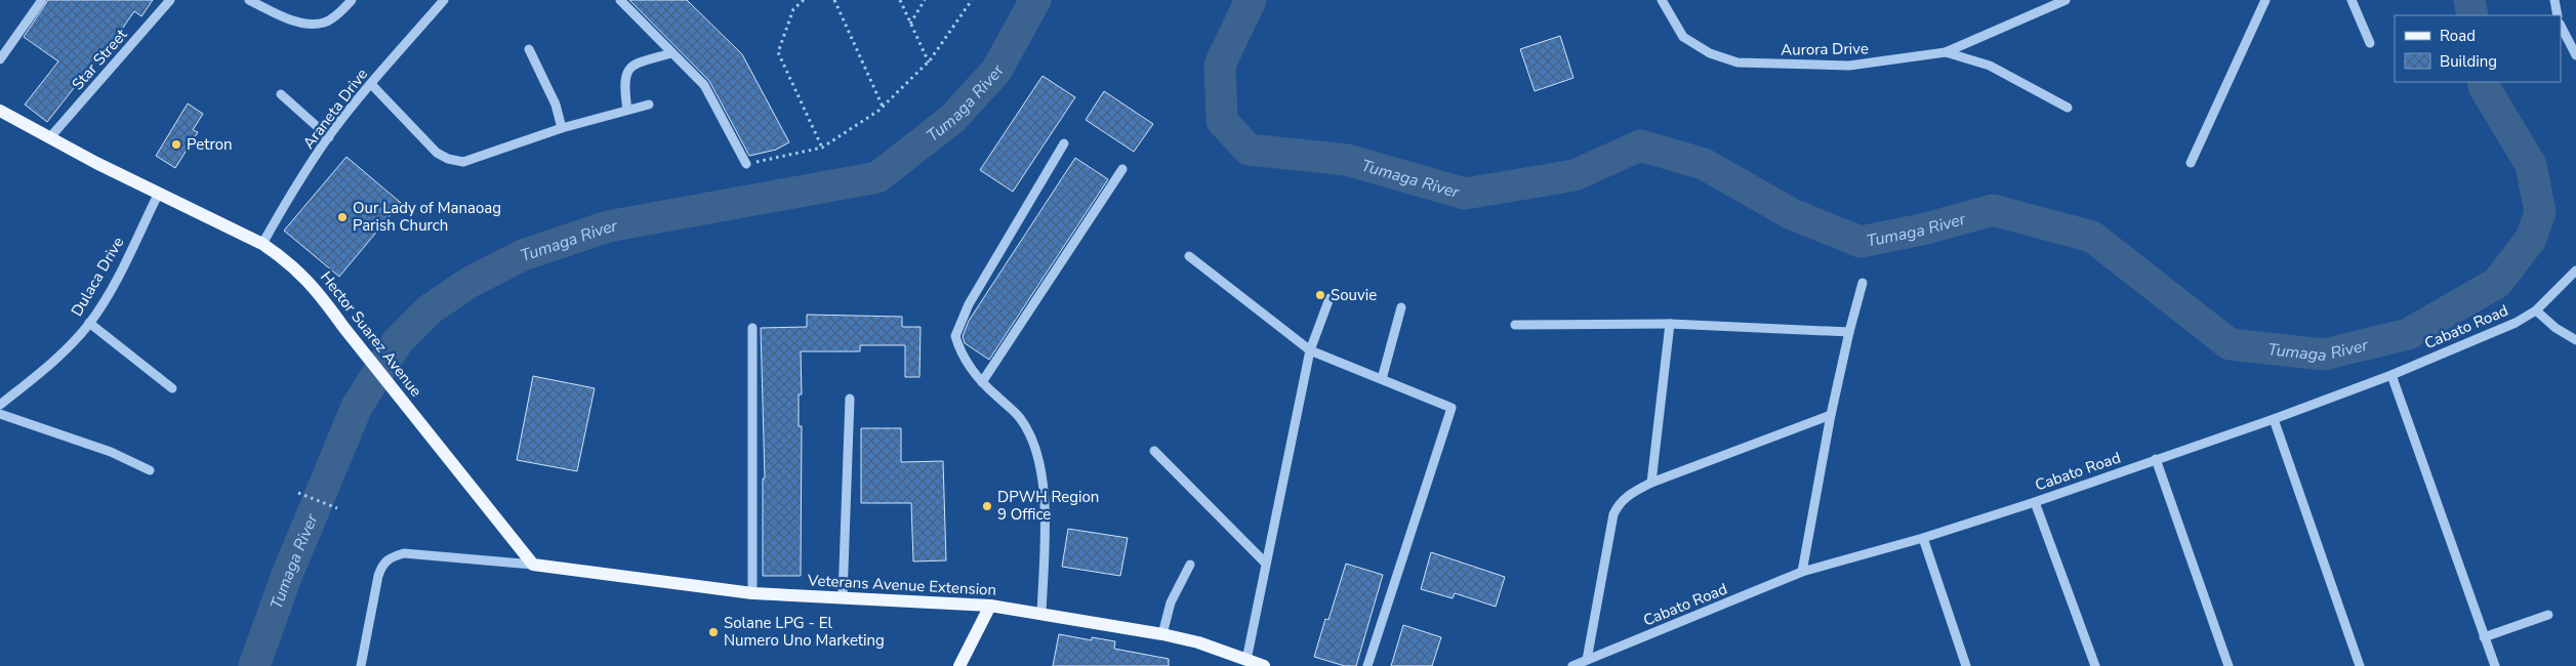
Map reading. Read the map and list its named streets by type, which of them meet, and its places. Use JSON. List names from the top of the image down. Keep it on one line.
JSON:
{"streets":{"main road":["Hector Suarez Avenue","Veterans Avenue Extension"],"street":["Aurora Drive","Star Street","Araneta Drive","Dulaca Drive","Cabato Road"]},"crossings":[["Star Street","Hector Suarez Avenue"],["Araneta Drive","Hector Suarez Avenue"],["Dulaca Drive","Hector Suarez Avenue"],["Hector Suarez Avenue","Veterans Avenue Extension"]],"water":["Tumaga River"],"places":["Petron","Our Lady of Manaoag Parish Church","Souvie","DPWH Region 9 Office","Solane LPG - El Numero Uno Marketing"],"legend":["Road","Building"]}
